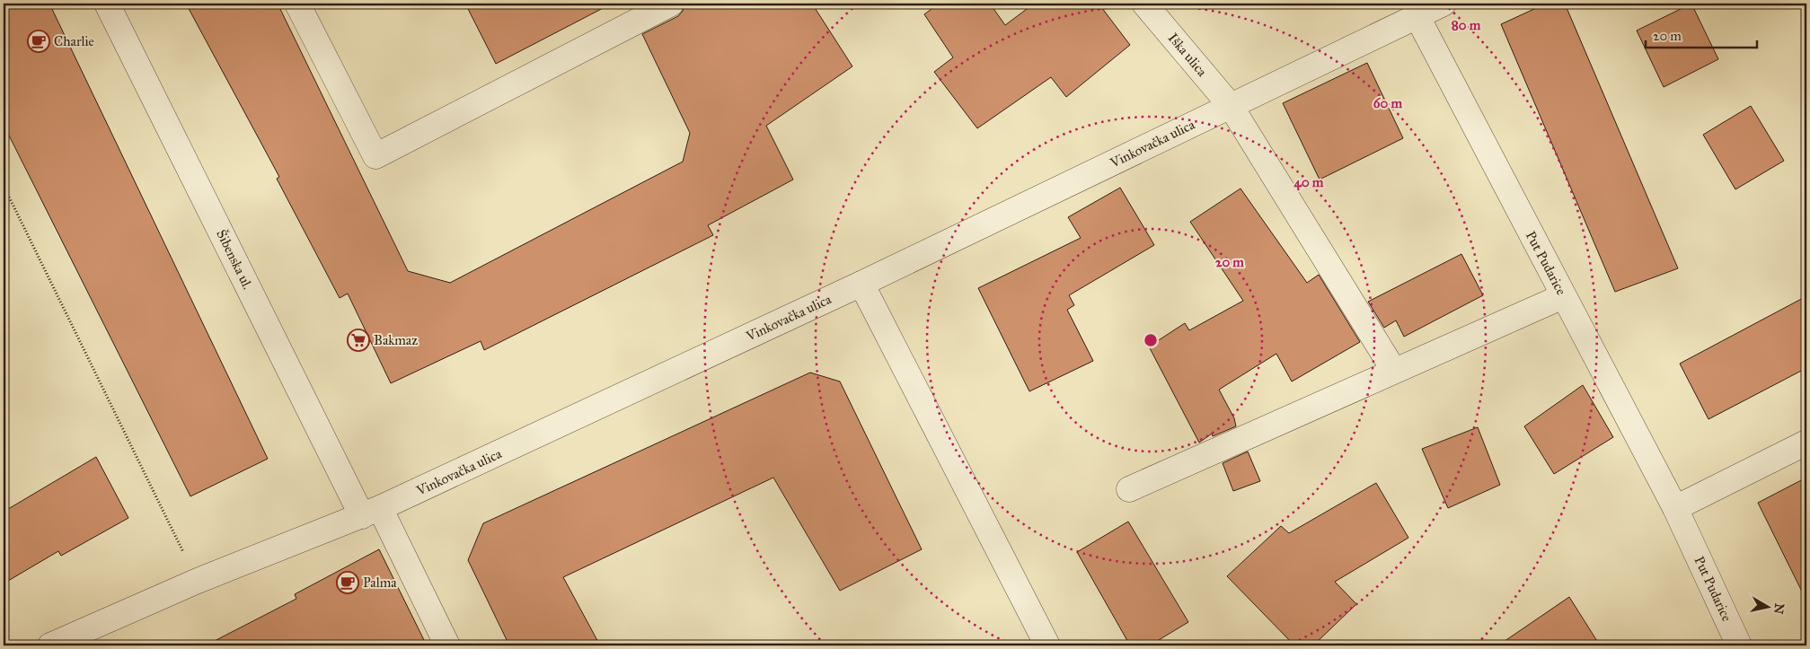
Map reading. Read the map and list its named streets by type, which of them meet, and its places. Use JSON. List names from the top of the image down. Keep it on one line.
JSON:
{"streets":{"street":["Iška ulica","Vinkovačka ulica","Šibenska ul.","Put Pudarice"]},"crossings":[["Iška ulica","Vinkovačka ulica"],["Vinkovačka ulica","Šibenska ul."],["Vinkovačka ulica","Put Pudarice"]],"places":{"cafe":["Charlie","Palma"],"supermarket":["Bakmaz"]},"scale_bar":"20 m","north":"right","rings":["80 m","60 m","40 m","20 m"]}
